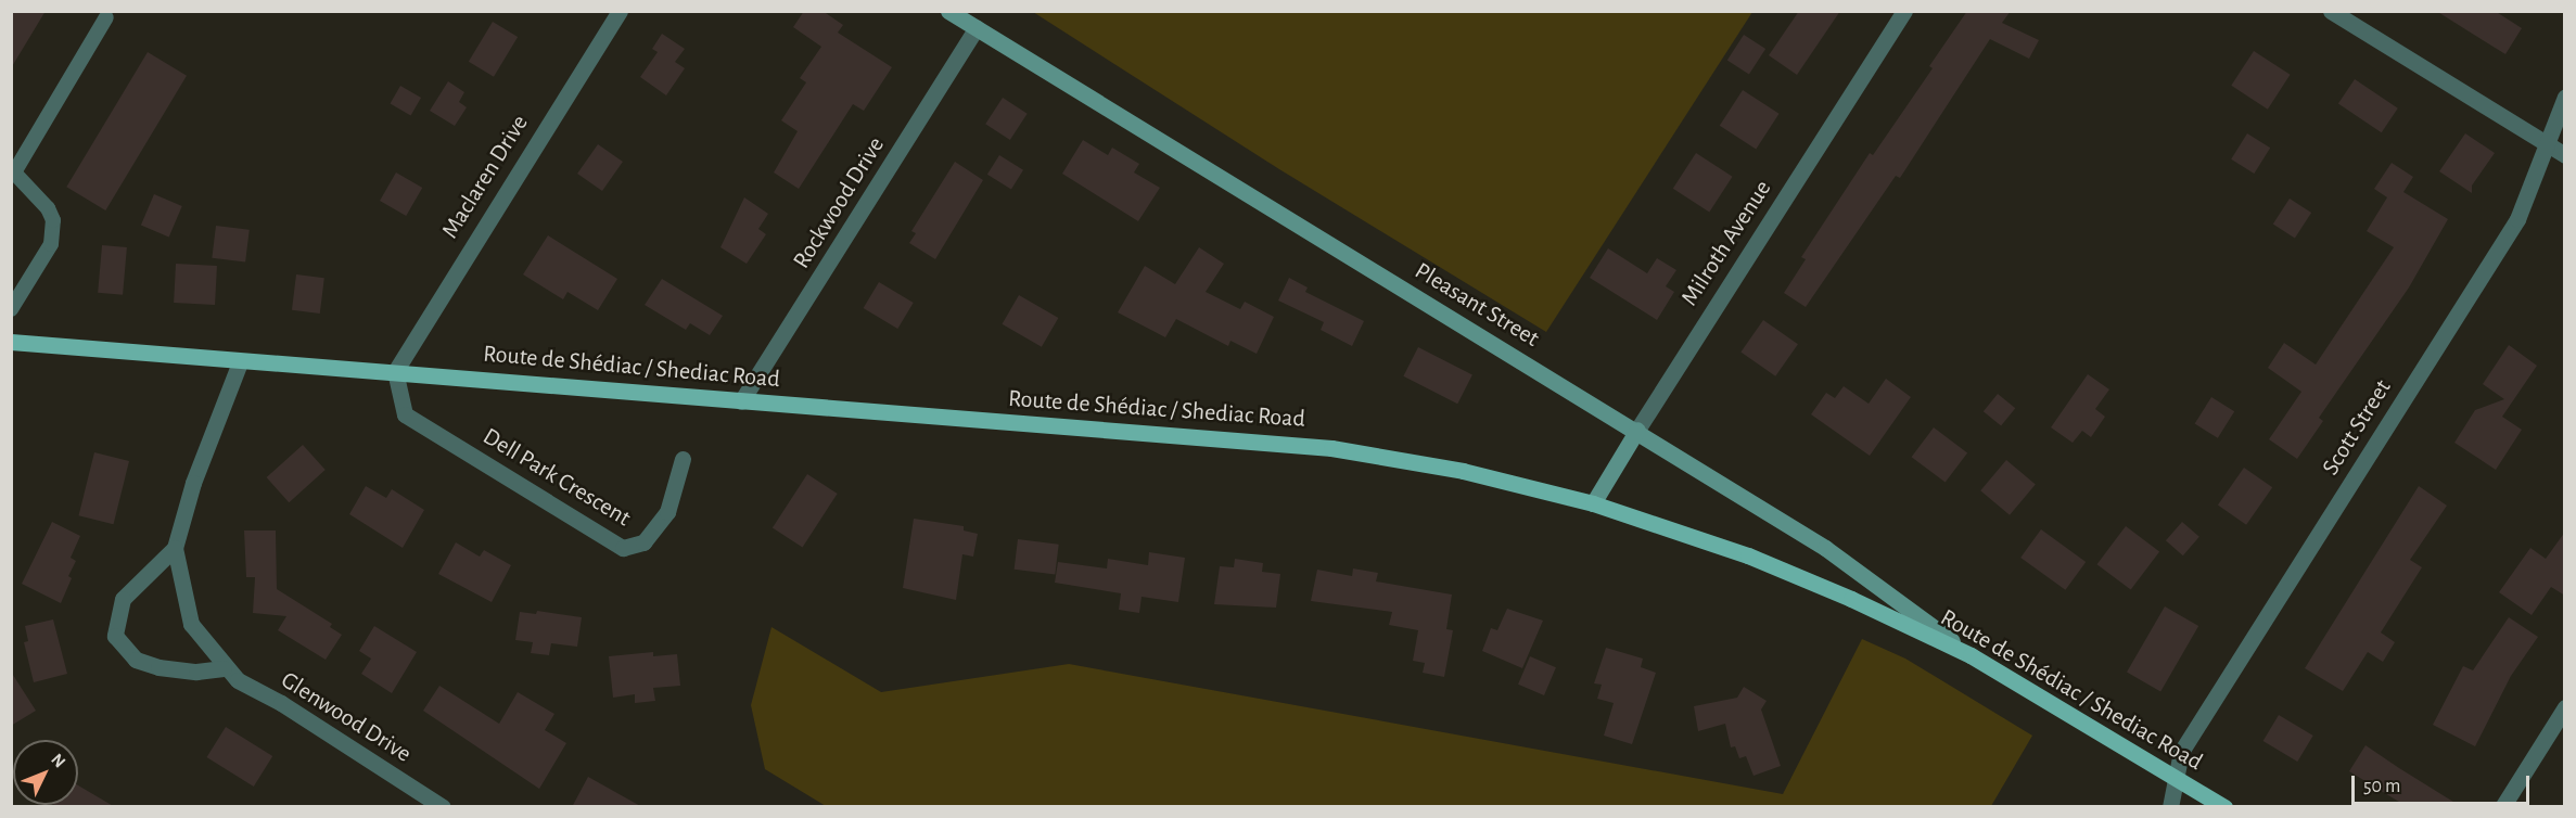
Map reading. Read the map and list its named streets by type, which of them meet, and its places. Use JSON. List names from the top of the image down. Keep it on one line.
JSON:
{"streets":{"main road":["Route de Shédiac / Shediac Road"],"street":["Maclaren Drive","Rockwood Drive","Milroth Avenue","Pleasant Street","Scott Street","Dell Park Crescent","Glenwood Drive"]},"crossings":[["Maclaren Drive","Route de Shédiac / Shediac Road"],["Maclaren Drive","Dell Park Crescent"],["Rockwood Drive","Pleasant Street"],["Rockwood Drive","Route de Shédiac / Shediac Road"],["Milroth Avenue","Pleasant Street"],["Milroth Avenue","Route de Shédiac / Shediac Road"],["Pleasant Street","Route de Shédiac / Shediac Road"],["Route de Shédiac / Shediac Road","Scott Street"],["Route de Shédiac / Shediac Road","Dell Park Crescent"],["Route de Shédiac / Shediac Road","Glenwood Drive"]],"scale_bar":"50 m","north":"top right"}
